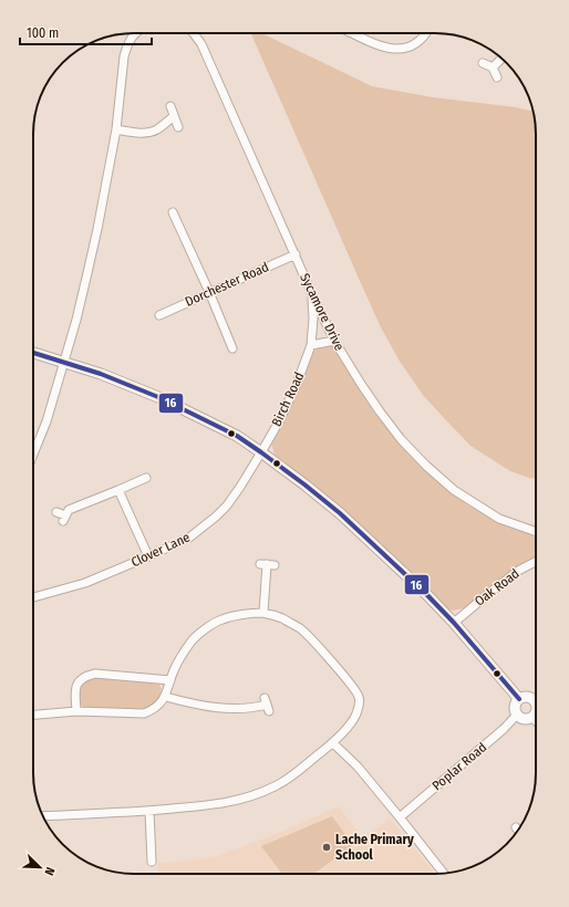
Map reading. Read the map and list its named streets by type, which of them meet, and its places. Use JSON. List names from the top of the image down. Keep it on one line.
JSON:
{"streets":{"street":["Dorchester Road","Sycamore Drive","Birch Road","Clover Lane","Oak Road","Poplar Road"]},"crossings":[["Dorchester Road","Sycamore Drive"],["Sycamore Drive","Birch Road"],["Birch Road","Clover Lane"]],"places":["Lache Primary School"],"lines":["transit line 16"],"scale_bar":"100 m","north":"bottom right"}
